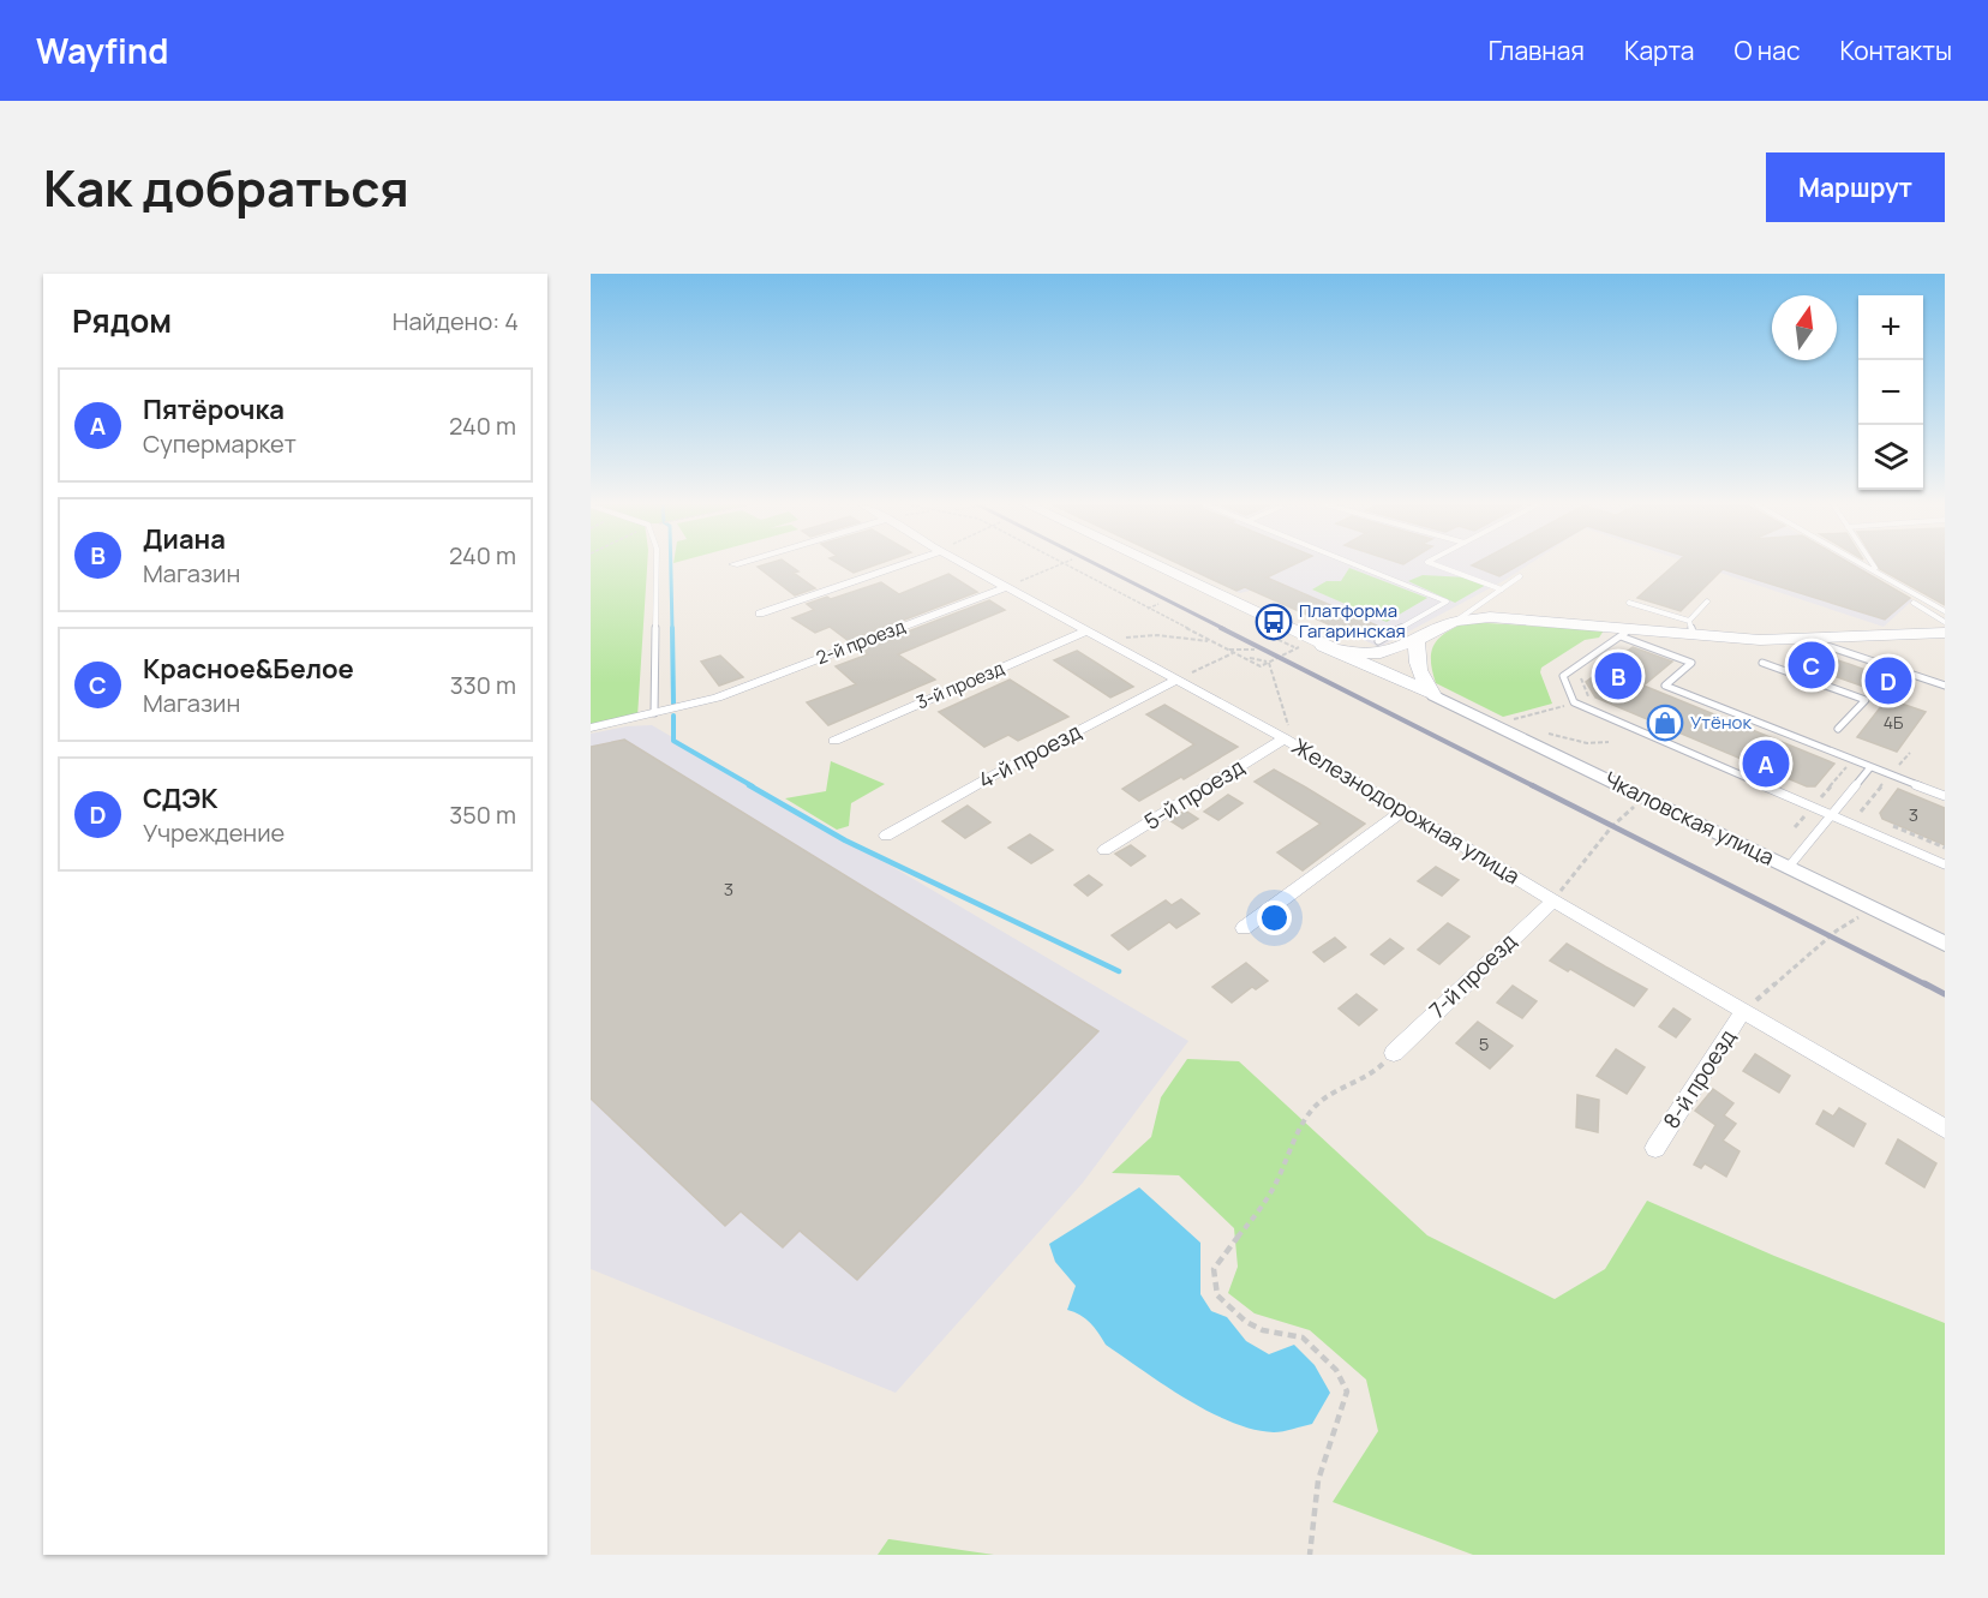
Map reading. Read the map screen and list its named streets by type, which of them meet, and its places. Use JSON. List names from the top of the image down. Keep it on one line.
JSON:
{"streets":{"street":["2-й проезд","3-й проезд","4-й проезд","5-й проезд","Железнодорожная улица","Чкаловская улица","7-й проезд","8-й проезд"]},"crossings":[["2-й проезд","Железнодорожная улица"],["3-й проезд","Железнодорожная улица"],["4-й проезд","Железнодорожная улица"],["5-й проезд","Железнодорожная улица"],["Железнодорожная улица","7-й проезд"],["Железнодорожная улица","8-й проезд"]],"places":{"bus stop":["Платформа Гагаринская"],"shop":["Утёнок"]},"house_numbers":["4Б","3","3","5"],"north":"top","page":{"header":"Wayfind","nav":["Главная","Карта","О нас","Контакты"],"title":"Как добраться","buttons":"Маршрут","heading":["Рядом","Найдено: 4"],"map_buttons":["+","−"],"list":[{"mark":"A","name":"Пятёрочка","note":"Супермаркет","value":"240 m"},{"mark":"B","name":"Диана","note":"Магазин","value":"240 m"},{"mark":"C","name":"Красное&Белое","note":"Магазин","value":"330 m"},{"mark":"D","name":"СДЭК","note":"Учреждение","value":"350 m"}],"pins":["C","B","D","A"]}}
